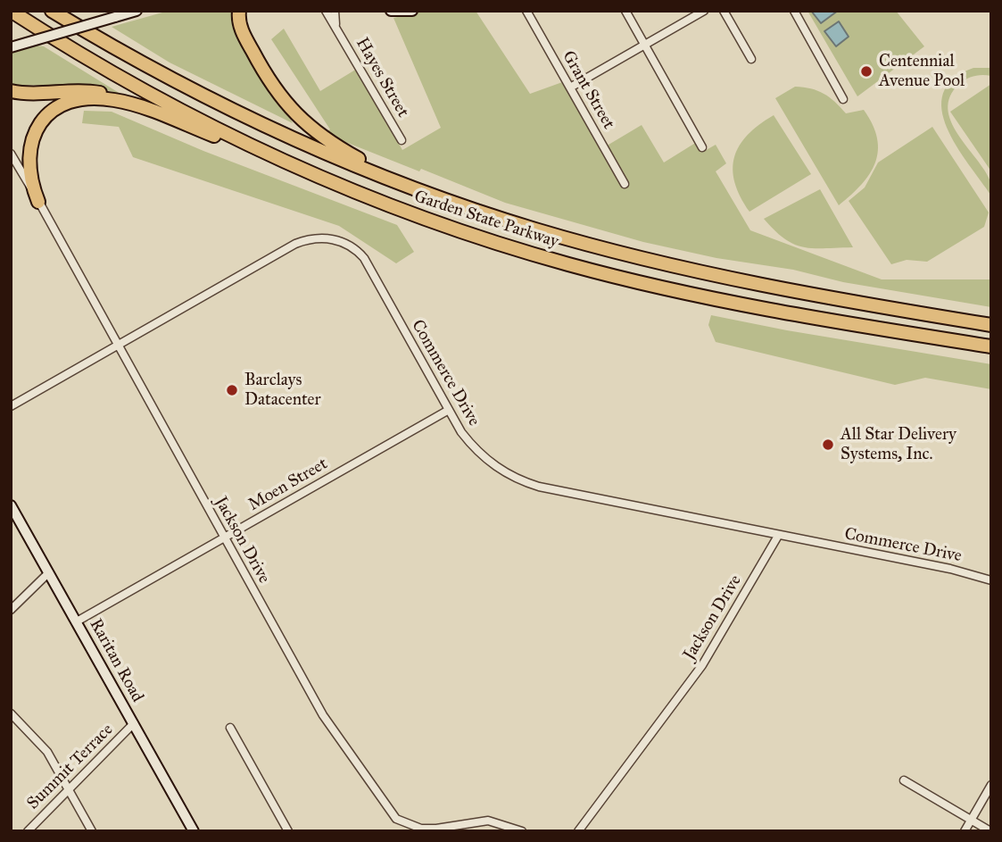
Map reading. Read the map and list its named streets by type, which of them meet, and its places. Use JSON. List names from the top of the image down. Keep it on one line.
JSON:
{"streets":{"highway":["Garden State Parkway"],"main road":["Raritan Road"],"street":["Hayes Street","Grant Street","Commerce Drive","Moen Street","Jackson Drive","Summit Terrace"]},"crossings":[["Commerce Drive","Moen Street"],["Commerce Drive","Jackson Drive"],["Moen Street","Jackson Drive"],["Moen Street","Raritan Road"],["Raritan Road","Summit Terrace"]],"places":["Centennial Avenue Pool","Barclays Datacenter","All Star Delivery Systems, Inc."]}
